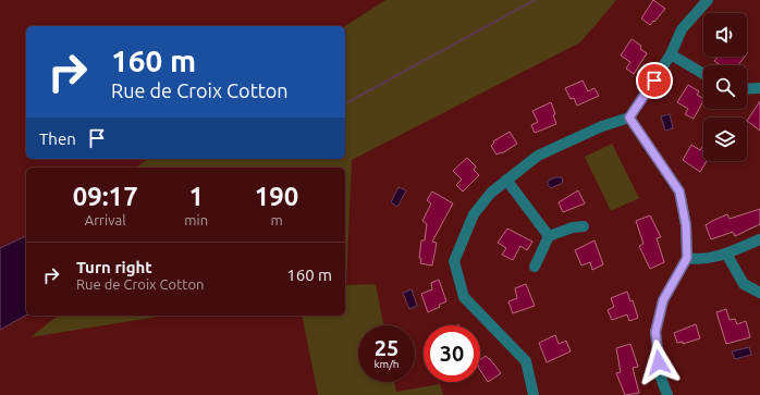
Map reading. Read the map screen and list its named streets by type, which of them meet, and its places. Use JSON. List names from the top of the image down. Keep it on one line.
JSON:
{"page":{"turn":["160 m","Rue de Croix Cotton"],"then":"Then","eta":["09:17","Arrival","1","min","190","m"],"list":[{"name":"Turn right","note":"Rue de Croix Cotton","value":"160 m"}],"speed":"25 km/h","limit":"30"}}
